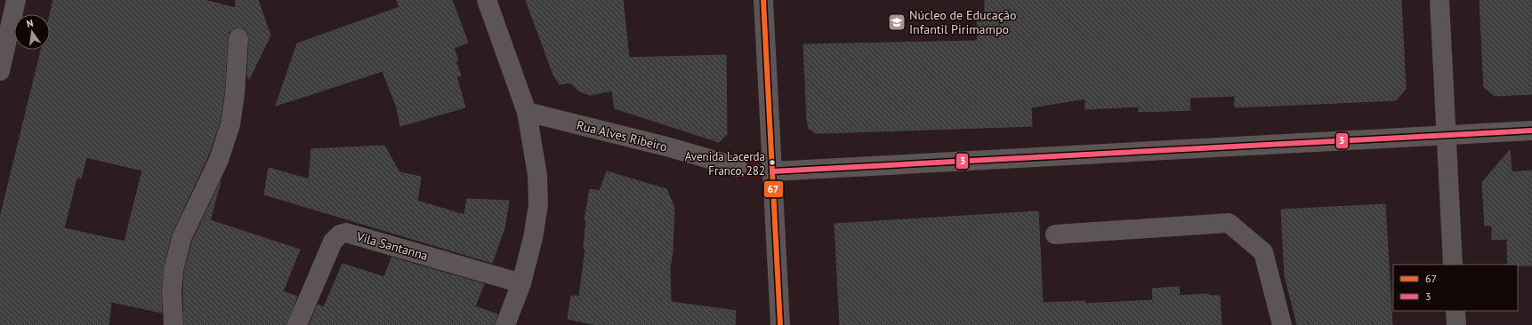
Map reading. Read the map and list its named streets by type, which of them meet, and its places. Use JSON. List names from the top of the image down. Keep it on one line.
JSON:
{"streets":{"street":["Rua Alves Ribeiro","Vila Santanna"]},"places":{"school or university":["Núcleo de Educação Infantil Pirimampo"],"other":["Avenida Lacerda Franco, 282"]},"lines":["transit line 67","transit line 3"],"legend":["67","3"],"north":"top"}
